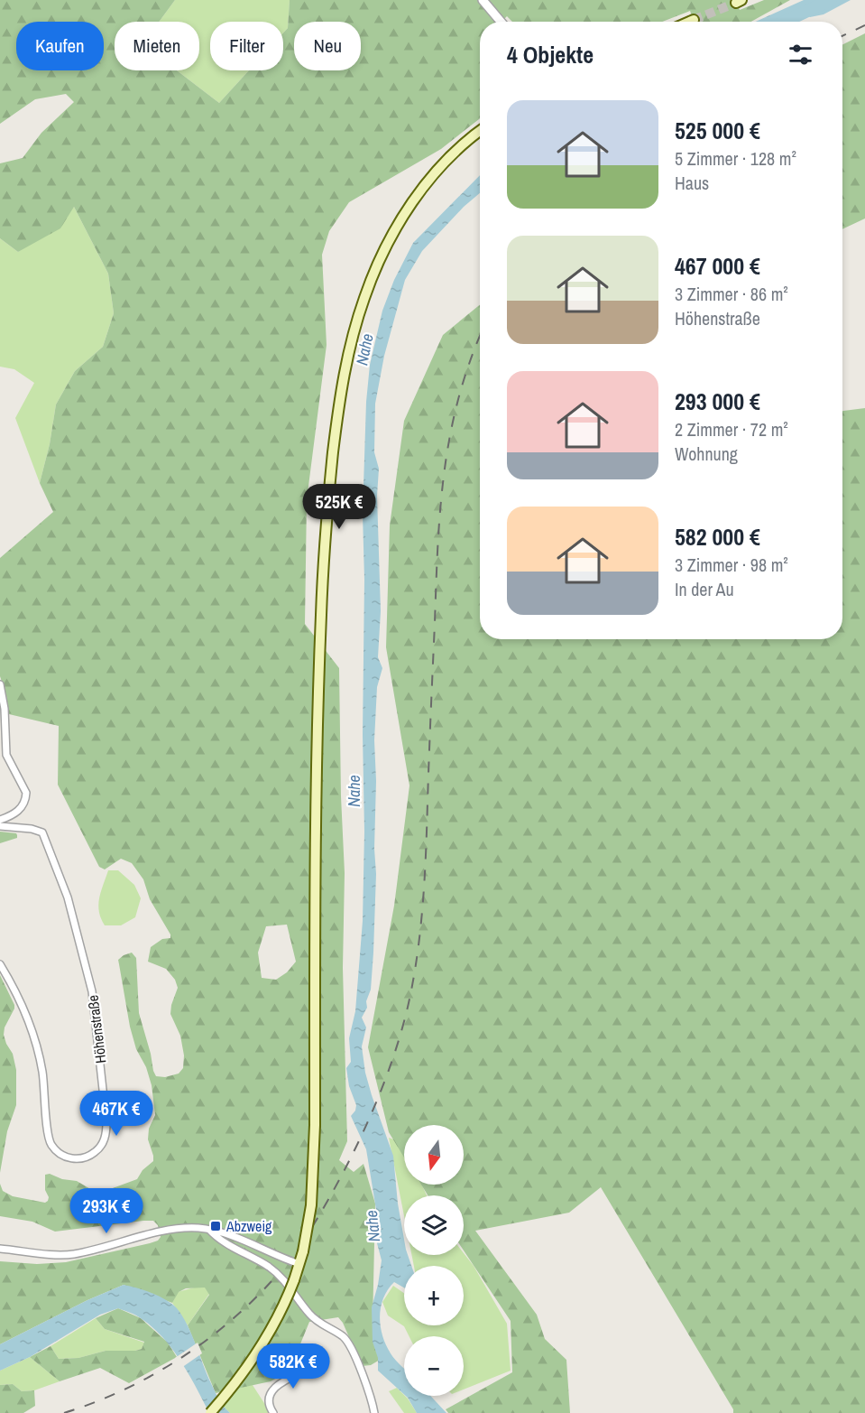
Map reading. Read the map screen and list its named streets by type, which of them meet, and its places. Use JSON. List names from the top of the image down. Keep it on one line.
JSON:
{"streets":{"street":["Höhenstraße"]},"water":["Nahe"],"places":{"transit":["Abzweig"]},"north":"bottom","page":{"chip":["Kaufen","Mieten","Filter","Neu"],"heading":"4 Objekte","list":[{"name":"525 000 €","note":"5 Zimmer · 128 m² · Haus"},{"name":"467 000 €","note":"3 Zimmer · 86 m² · Höhenstraße"},{"name":"293 000 €","note":"2 Zimmer · 72 m² · Wohnung"},{"name":"582 000 €","note":"3 Zimmer · 98 m² · In der Au"}],"price":["525K €","467K €","293K €","582K €"],"map_buttons":["+","−"]}}
